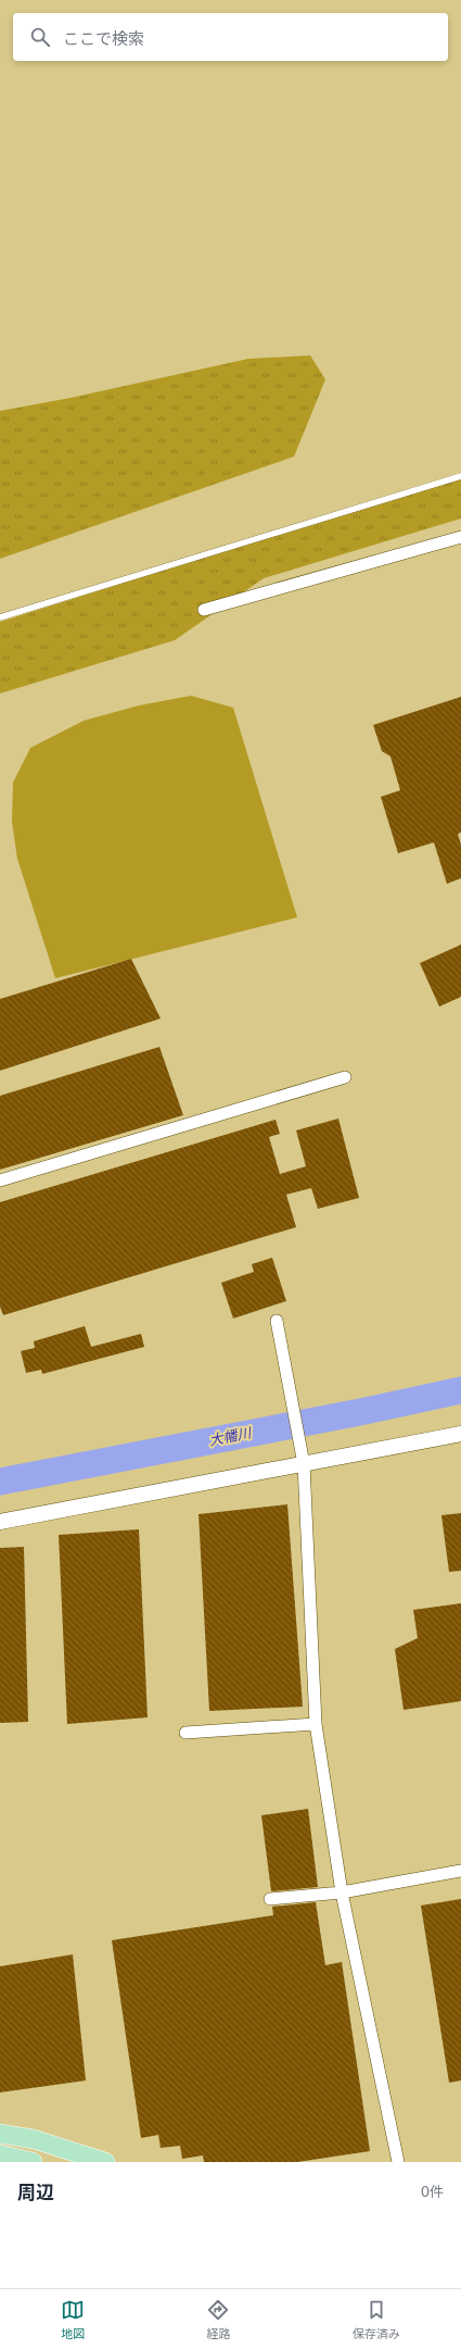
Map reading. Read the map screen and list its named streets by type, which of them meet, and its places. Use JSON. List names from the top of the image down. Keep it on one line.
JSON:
{"water":["大幡川"],"page":{"search":"ここで検索","heading":["周辺","0件"],"nav":["地図","経路","保存済み"]}}
